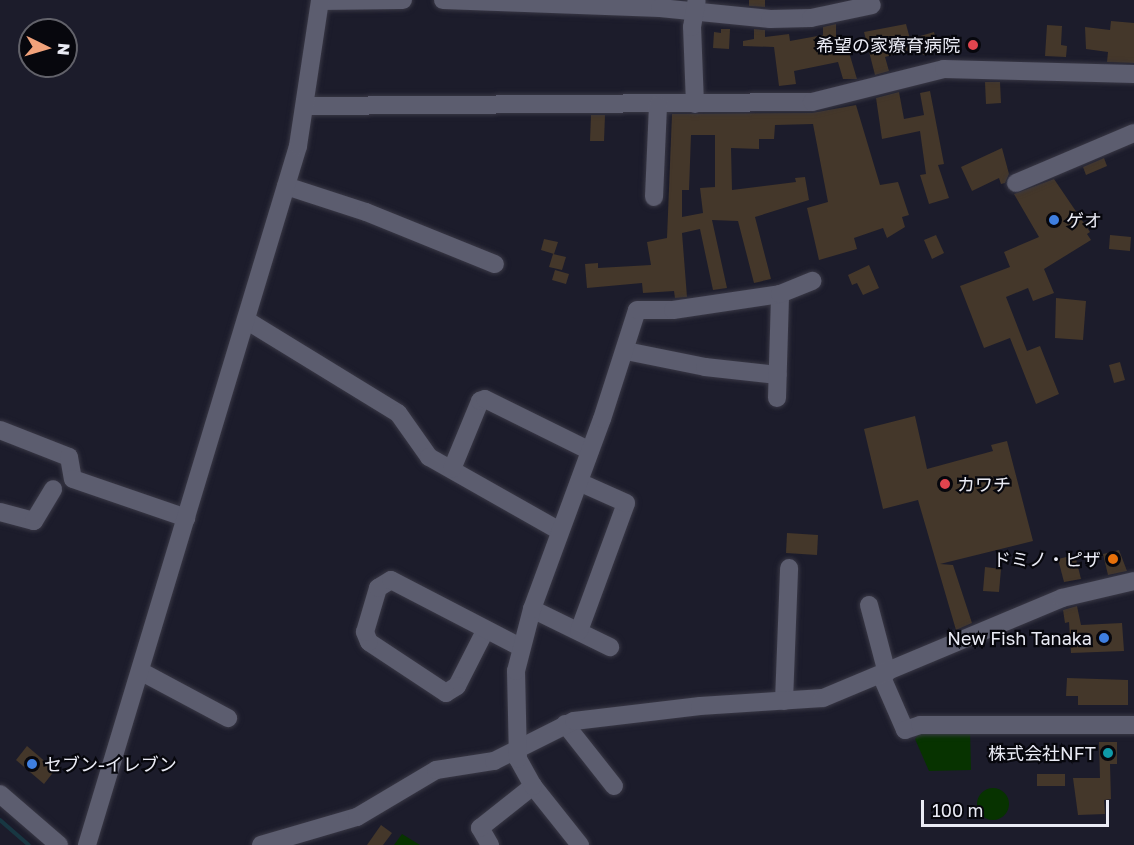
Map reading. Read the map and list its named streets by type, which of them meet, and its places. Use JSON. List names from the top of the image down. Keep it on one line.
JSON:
{"places":["希望の家療育病院","ゲオ","カワチ","ドミノ・ピザ","New Fish Tanaka","株式会社NFT","セブン-イレブン"],"scale_bar":"100 m","north":"right"}
